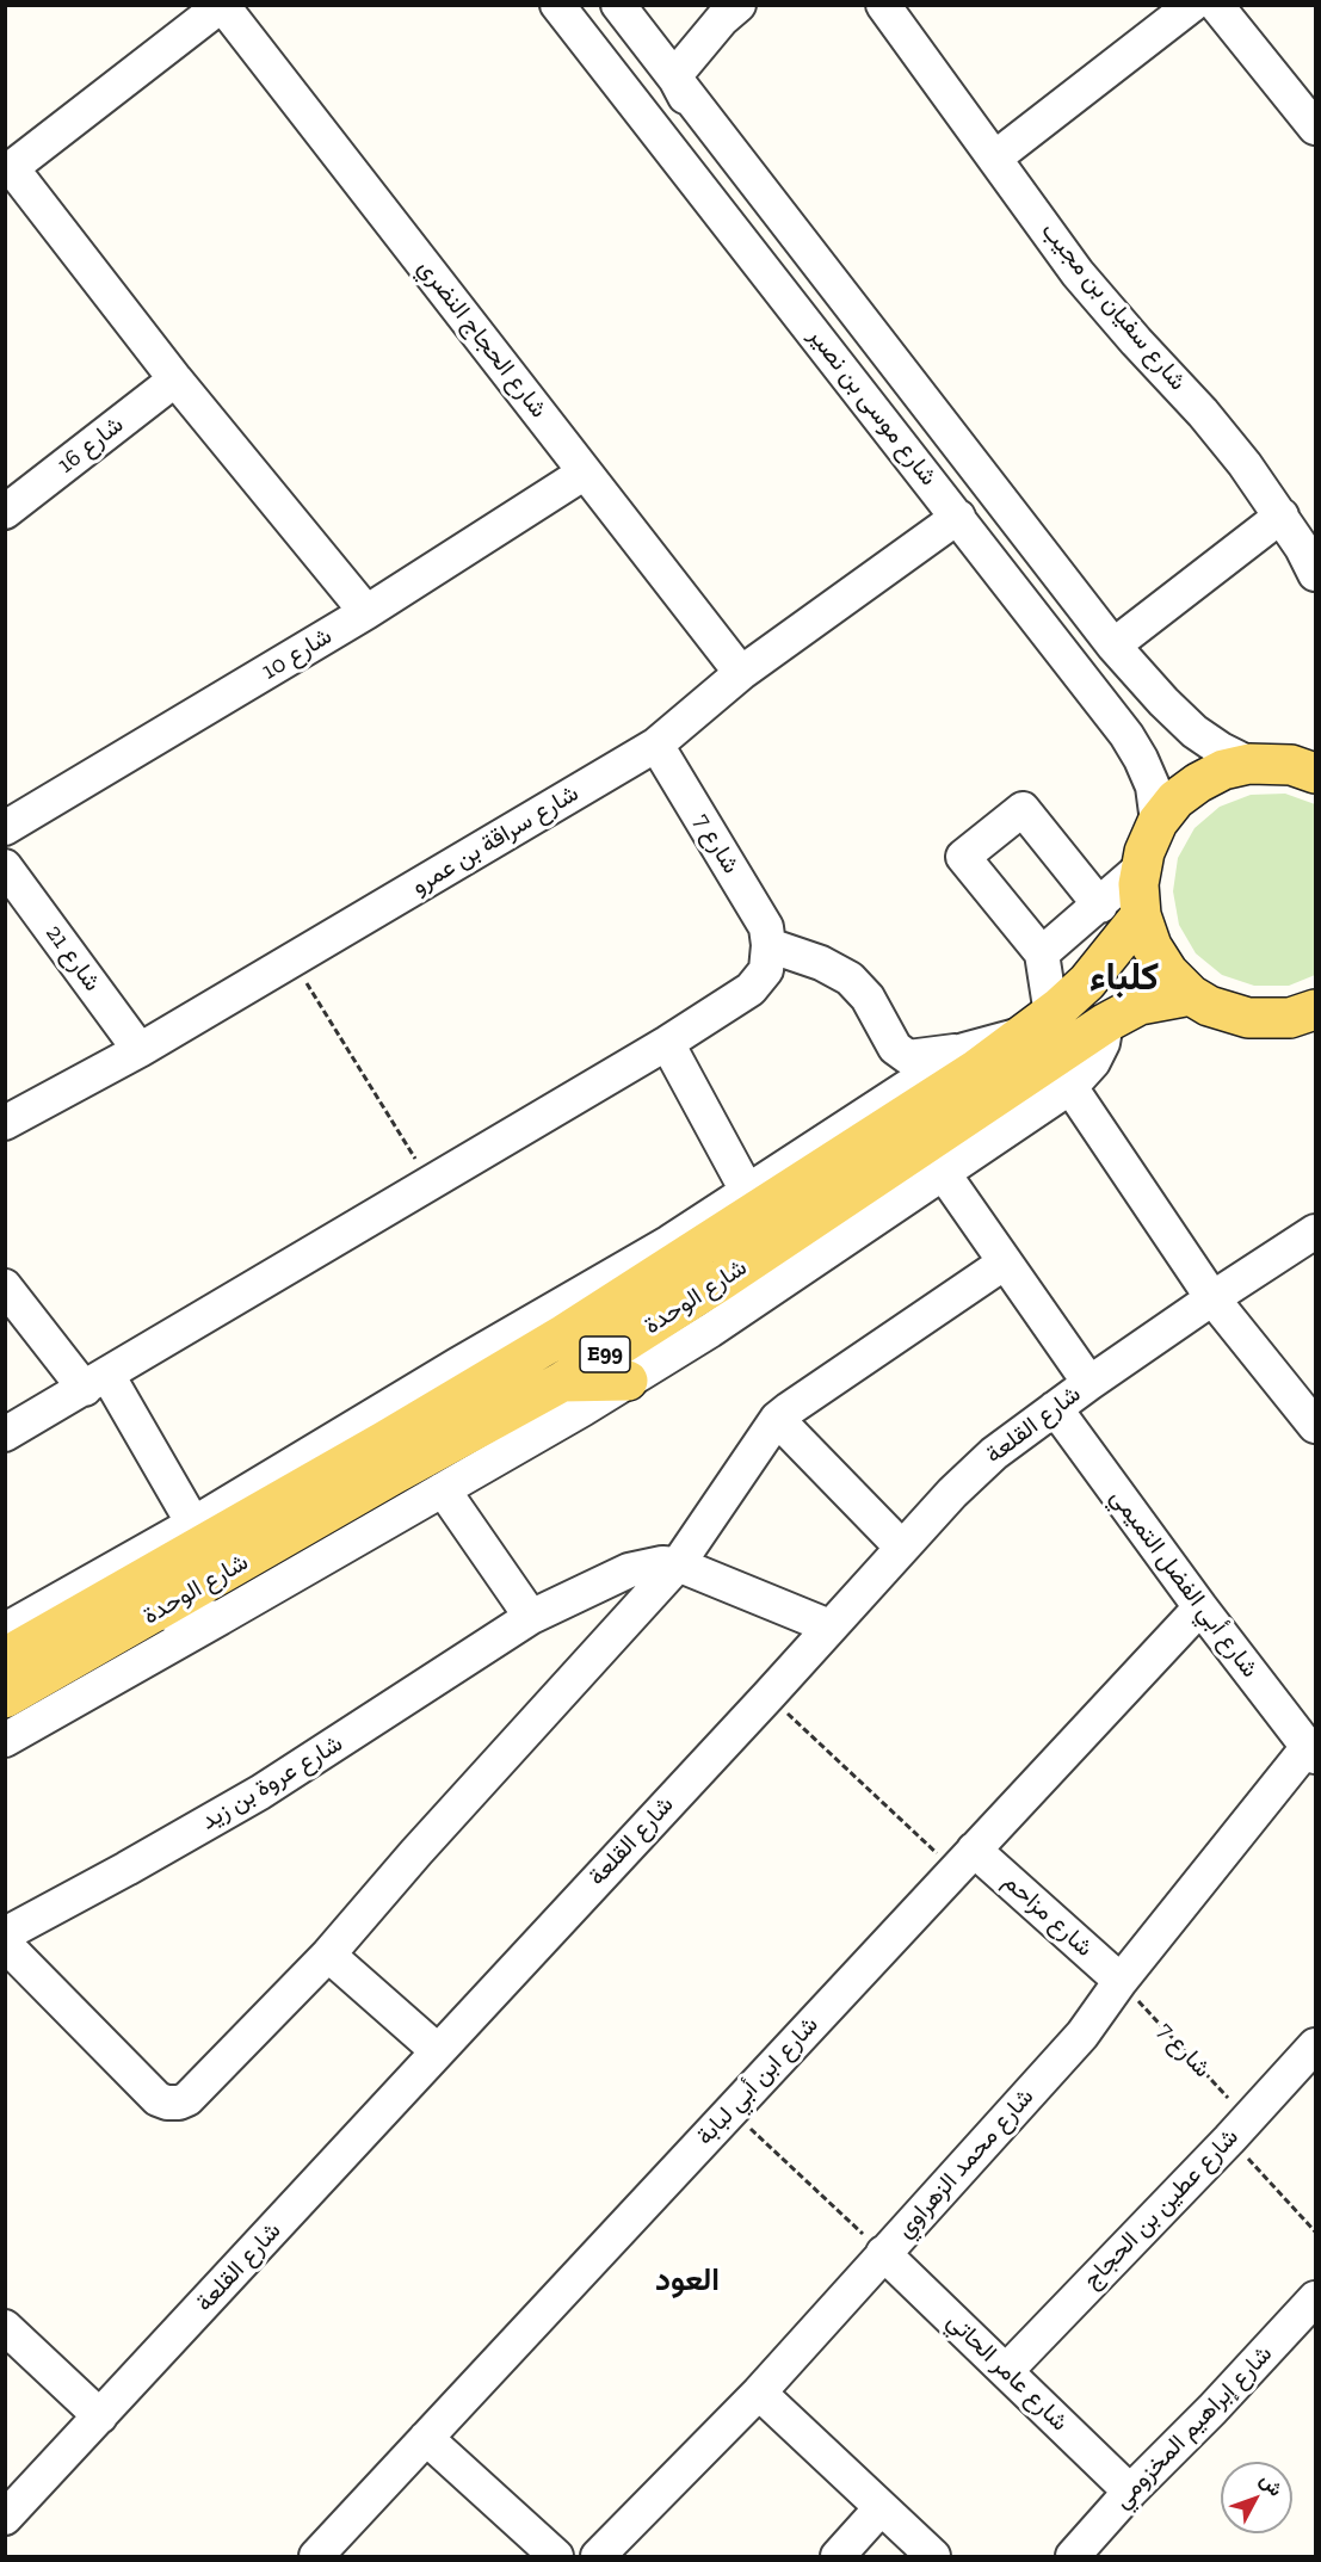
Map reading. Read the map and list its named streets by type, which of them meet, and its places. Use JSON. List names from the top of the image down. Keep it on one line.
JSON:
{"streets":{"main road":["شارع الوحدة","E99"],"street":["شارع سفيان بن مجيب","شارع الحجاج النضري","شارع موسى بن نصير","شارع 16","شارع 10","شارع سراقة بن عمرو","شارع 7","شارع 21","شارع القلعة","شارع أبي الفضل التميمي","شارع عروة بن زيد","شارع مزاحم","شارع ابن أبي لبابة","شارع محمد الزهراوي","شارع عطين بن الحجاج","شارع عامر الحاتي","شارع إبراهيم المخزومي"]},"crossings":[["شارع الحجاج النضري","شارع 10"],["شارع الحجاج النضري","شارع سراقة بن عمرو"],["شارع موسى بن نصير","شارع سراقة بن عمرو"],["شارع سراقة بن عمرو","شارع 7"],["شارع سراقة بن عمرو","شارع 21"],["شارع 7","شارع مزاحم"],["شارع 7","شارع محمد الزهراوي"],["شارع 7","شارع عطين بن الحجاج"],["شارع القلعة","شارع أبي الفضل التميمي"],["شارع أبي الفضل التميمي","شارع ابن أبي لبابة"],["شارع أبي الفضل التميمي","شارع محمد الزهراوي"],["شارع مزاحم","شارع ابن أبي لبابة"],["شارع مزاحم","شارع محمد الزهراوي"],["شارع محمد الزهراوي","شارع عامر الحاتي"],["شارع عطين بن الحجاج","شارع عامر الحاتي"],["شارع عامر الحاتي","شارع إبراهيم المخزومي"]],"districts":["كلباء","العود"],"north":"top right"}
